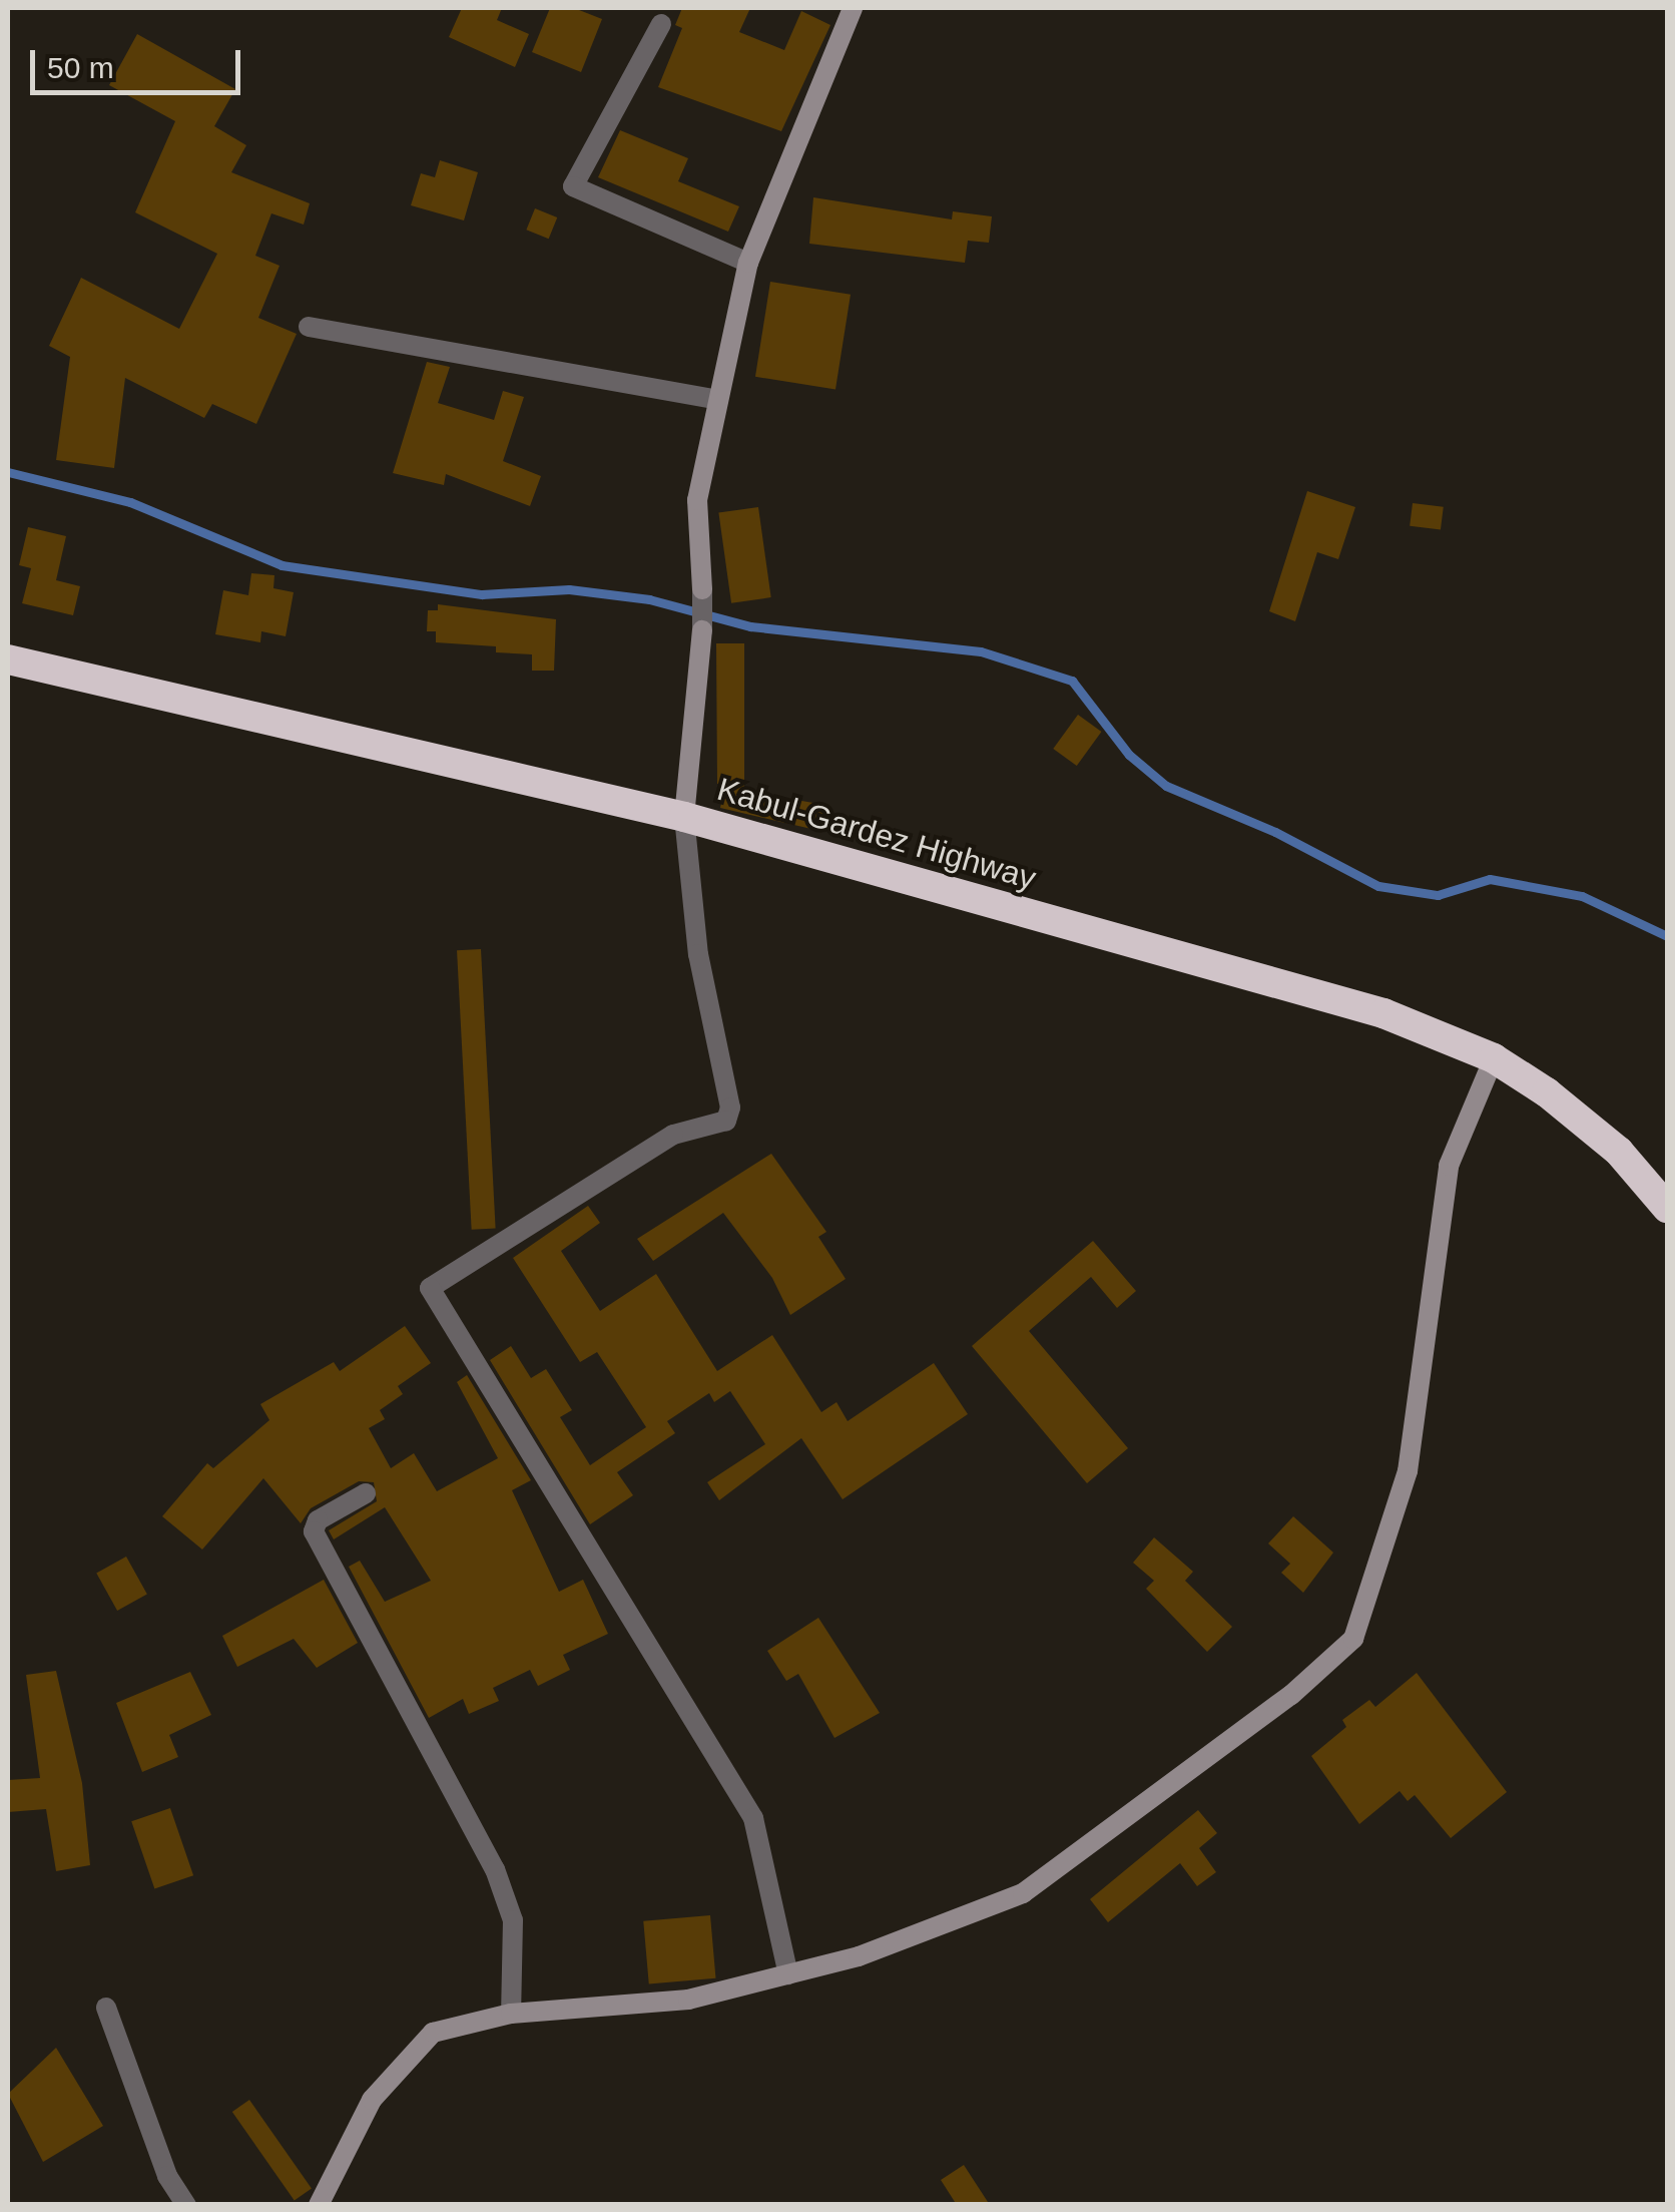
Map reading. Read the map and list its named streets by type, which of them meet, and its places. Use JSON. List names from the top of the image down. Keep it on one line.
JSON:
{"streets":{"highway":["Kabul-Gardez Highway"]},"scale_bar":"50 m"}
